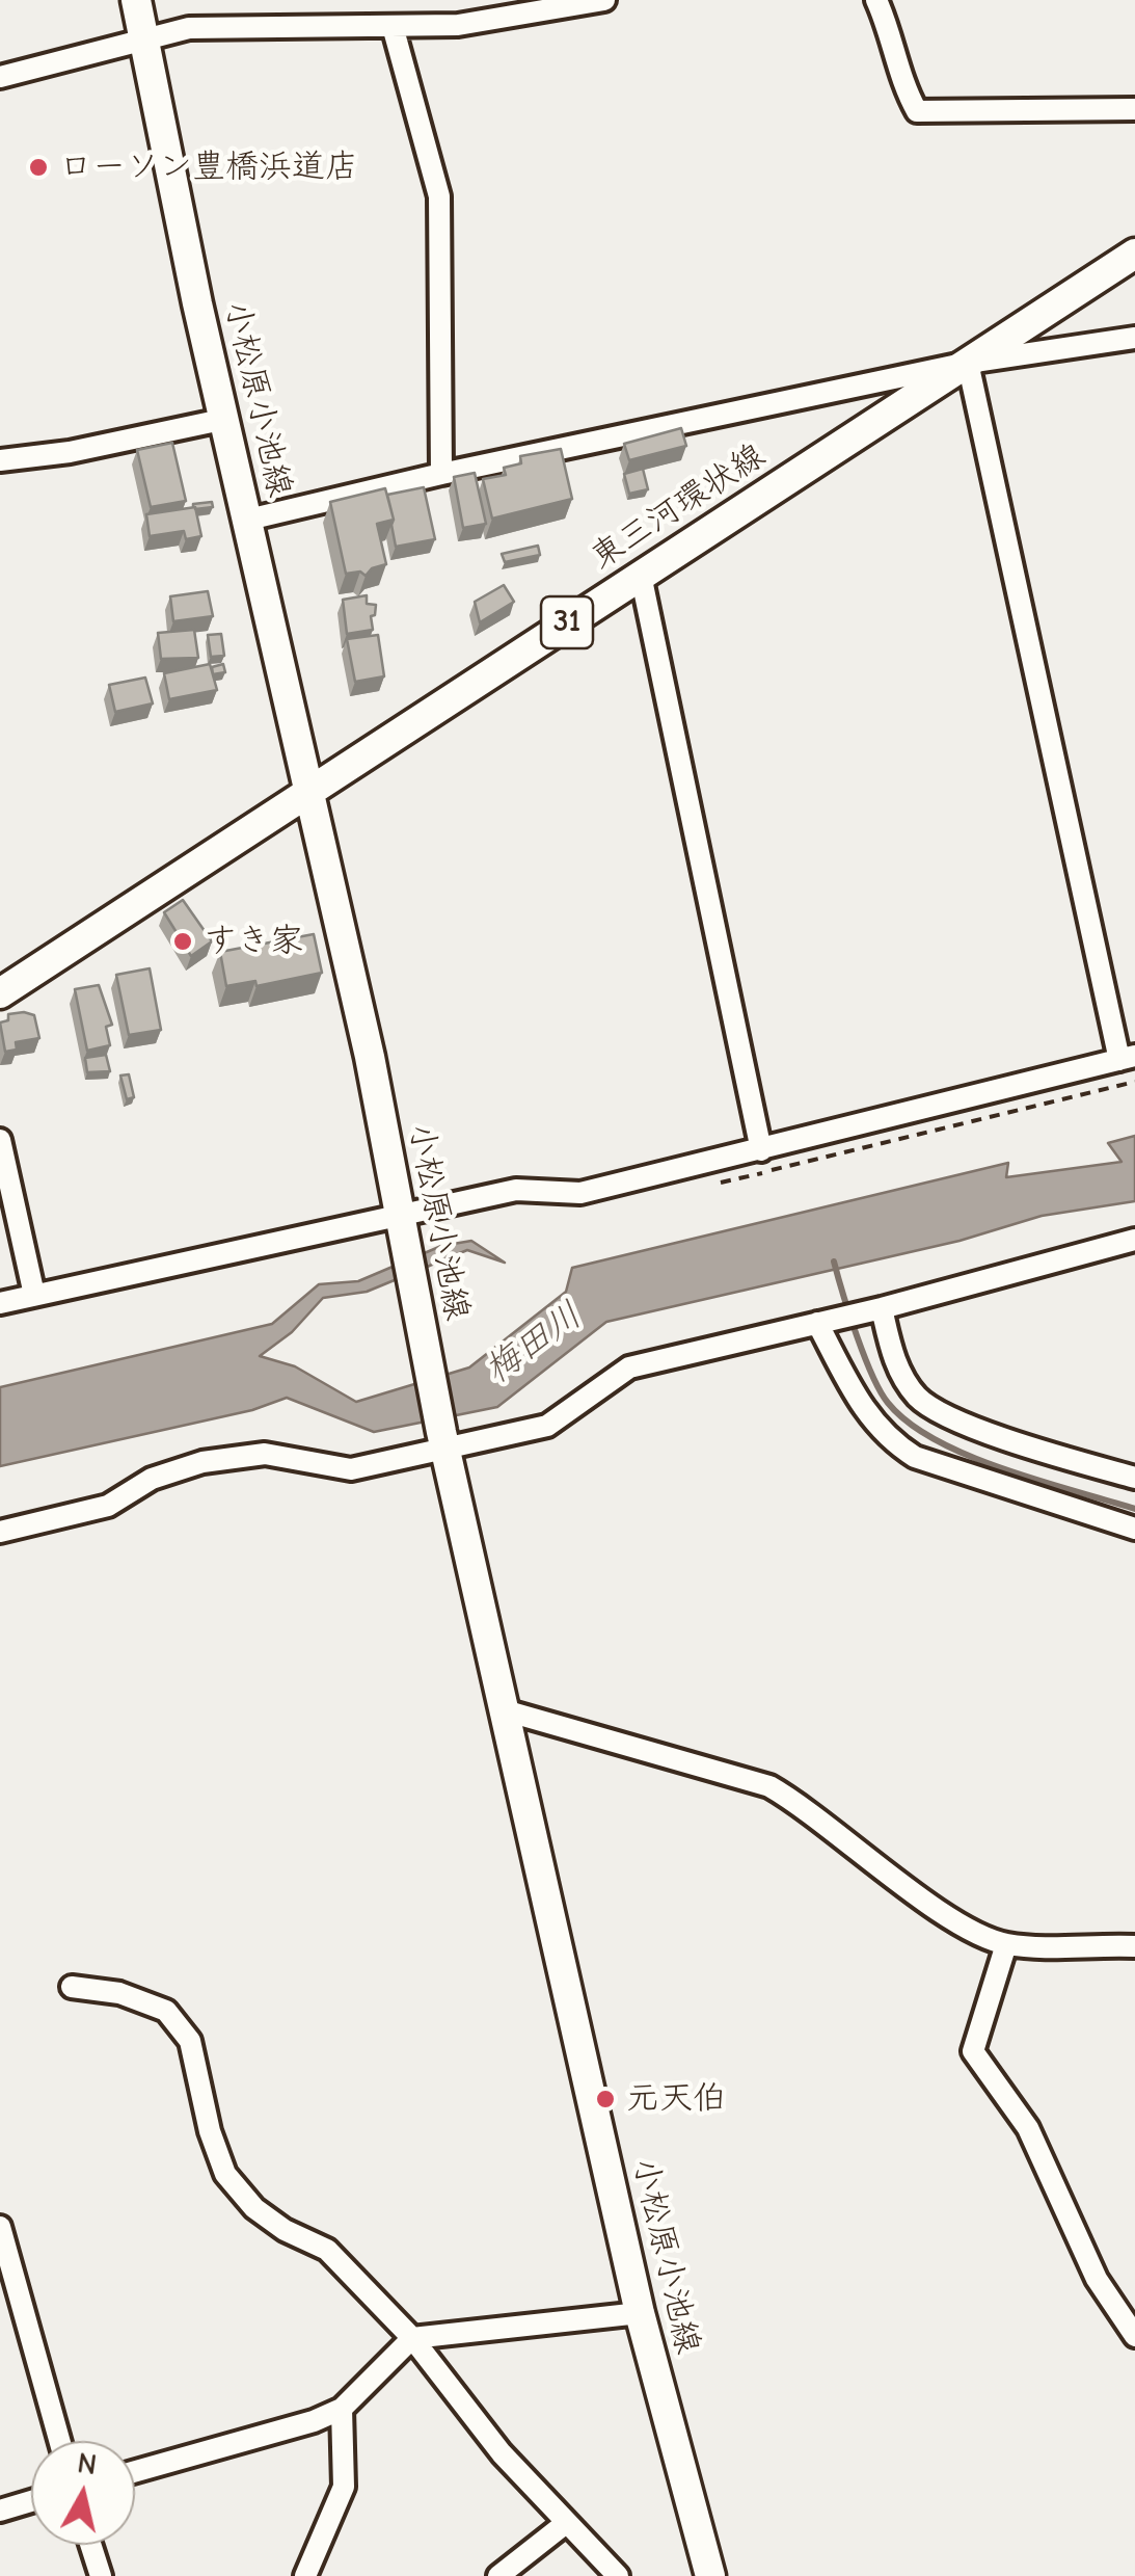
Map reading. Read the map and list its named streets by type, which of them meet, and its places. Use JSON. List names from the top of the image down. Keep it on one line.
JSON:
{"streets":{"main road":["小松原小池線","東三河環状線","31"]},"crossings":[["小松原小池線","東三河環状線"]],"water":["梅田川"],"places":["ローソン豊橋浜道店","すき家","元天伯"],"north":"top"}
